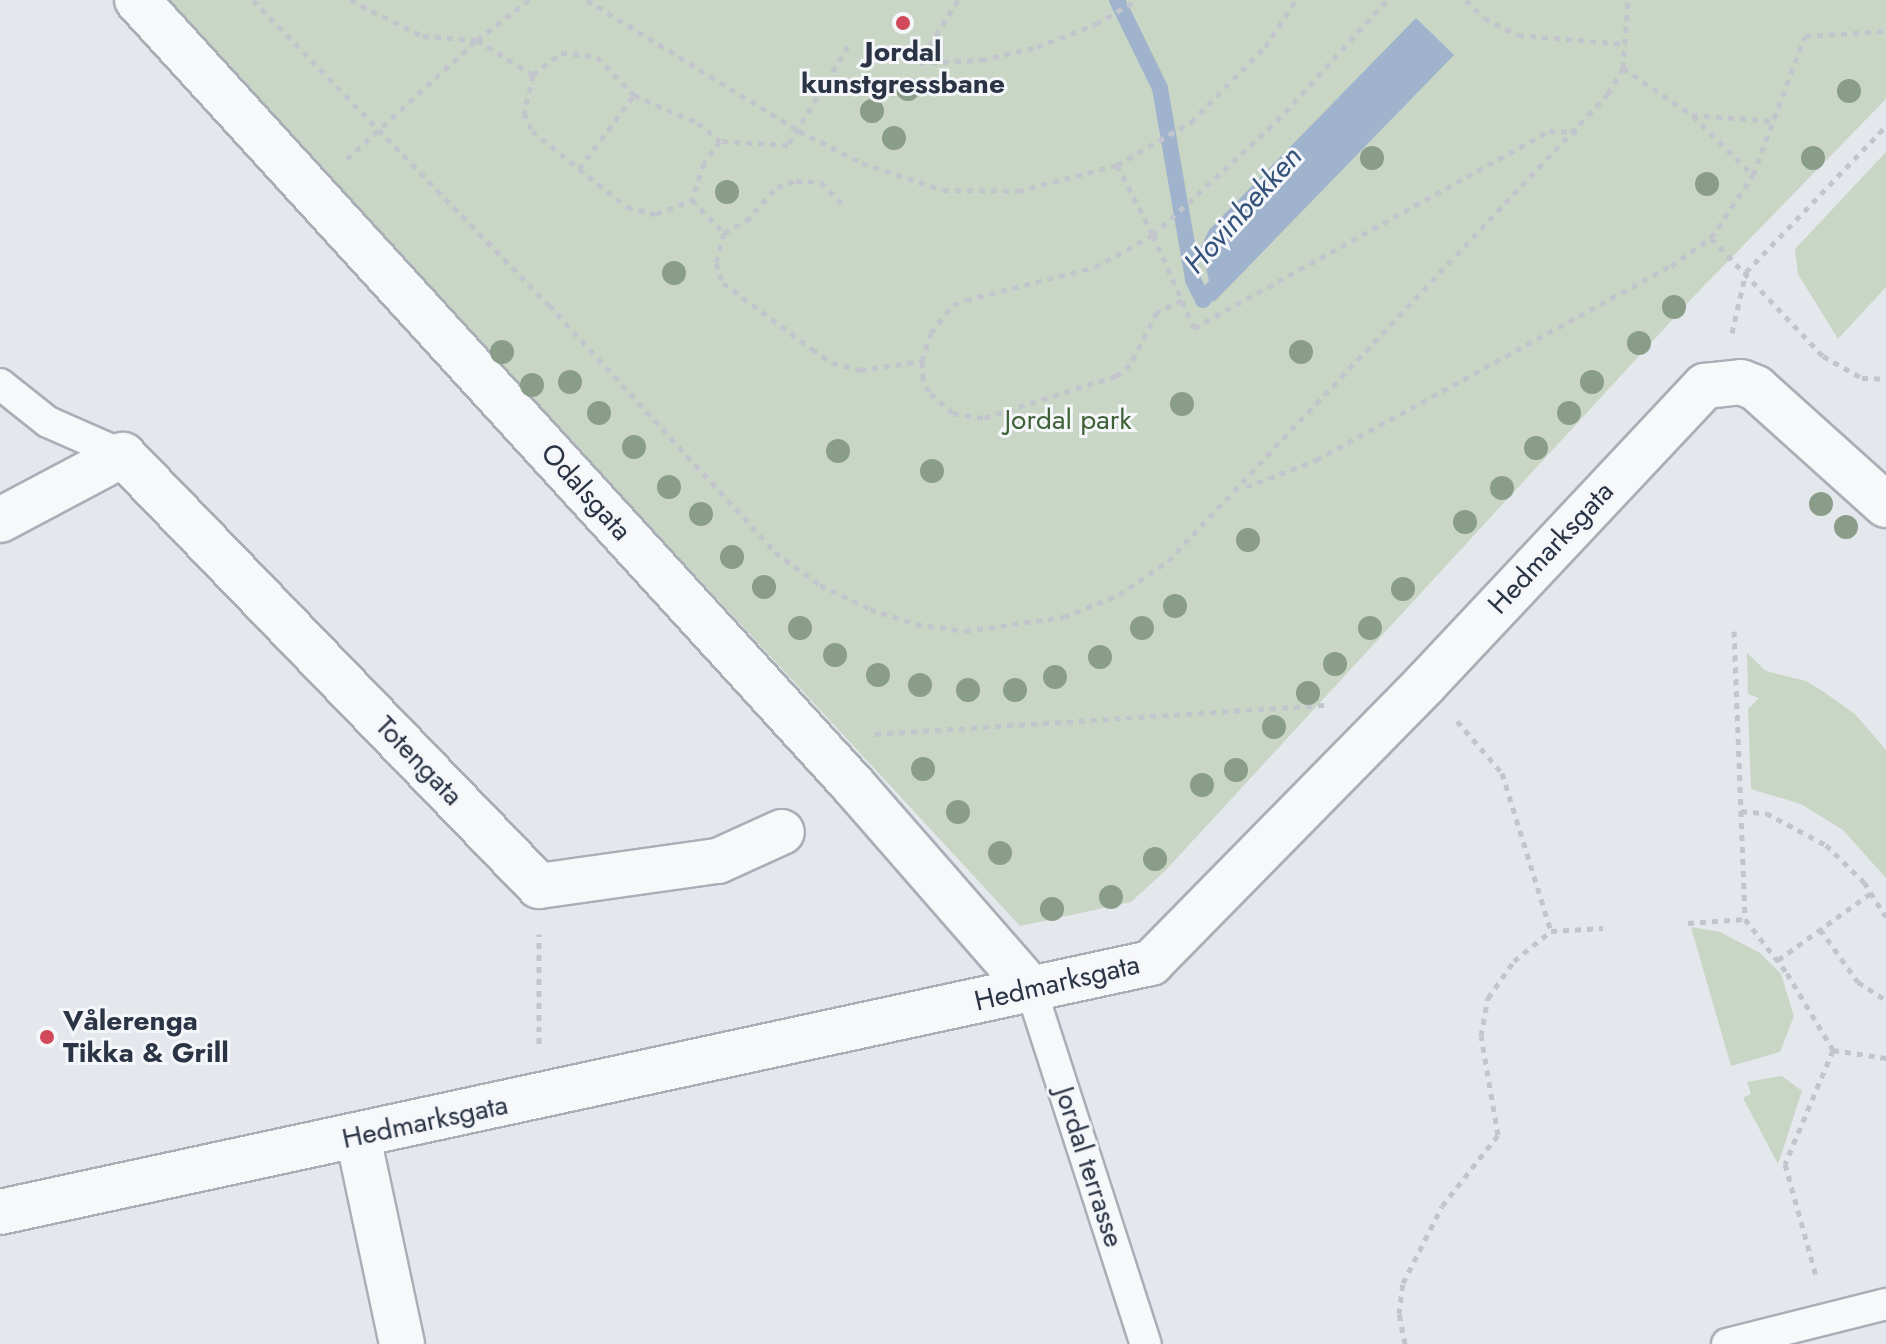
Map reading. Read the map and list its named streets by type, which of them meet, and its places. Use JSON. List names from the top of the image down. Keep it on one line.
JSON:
{"streets":{"street":["Odalsgata","Hedmarksgata","Totengata"],"lane":["Jordal terrasse"]},"crossings":[["Odalsgata","Hedmarksgata"],["Odalsgata","Jordal terrasse"],["Hedmarksgata","Jordal terrasse"]],"water":["Hovinbekken"],"parks":["Jordal park"],"places":["Jordal kunstgressbane","Vålerenga Tikka & Grill"]}
